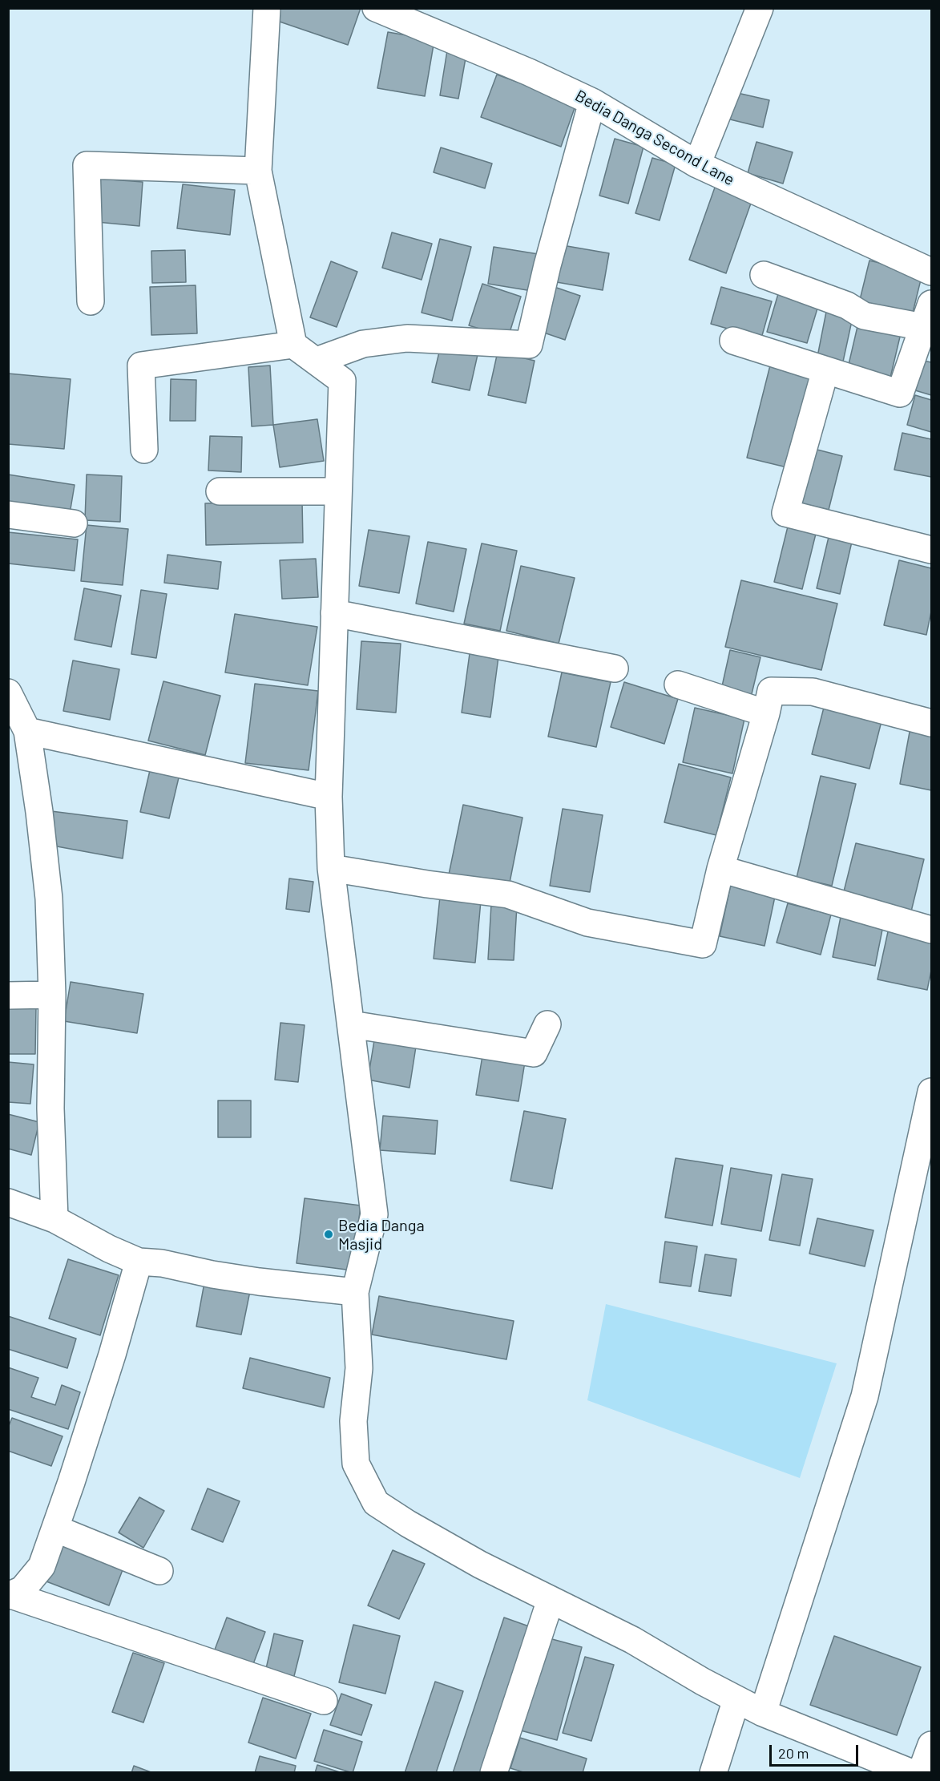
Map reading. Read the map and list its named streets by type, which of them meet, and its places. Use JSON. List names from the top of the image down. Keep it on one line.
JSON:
{"streets":{"street":["Bedia Danga Second Lane"]},"places":["Bedia Danga Masjid"],"scale_bar":"20 m"}
